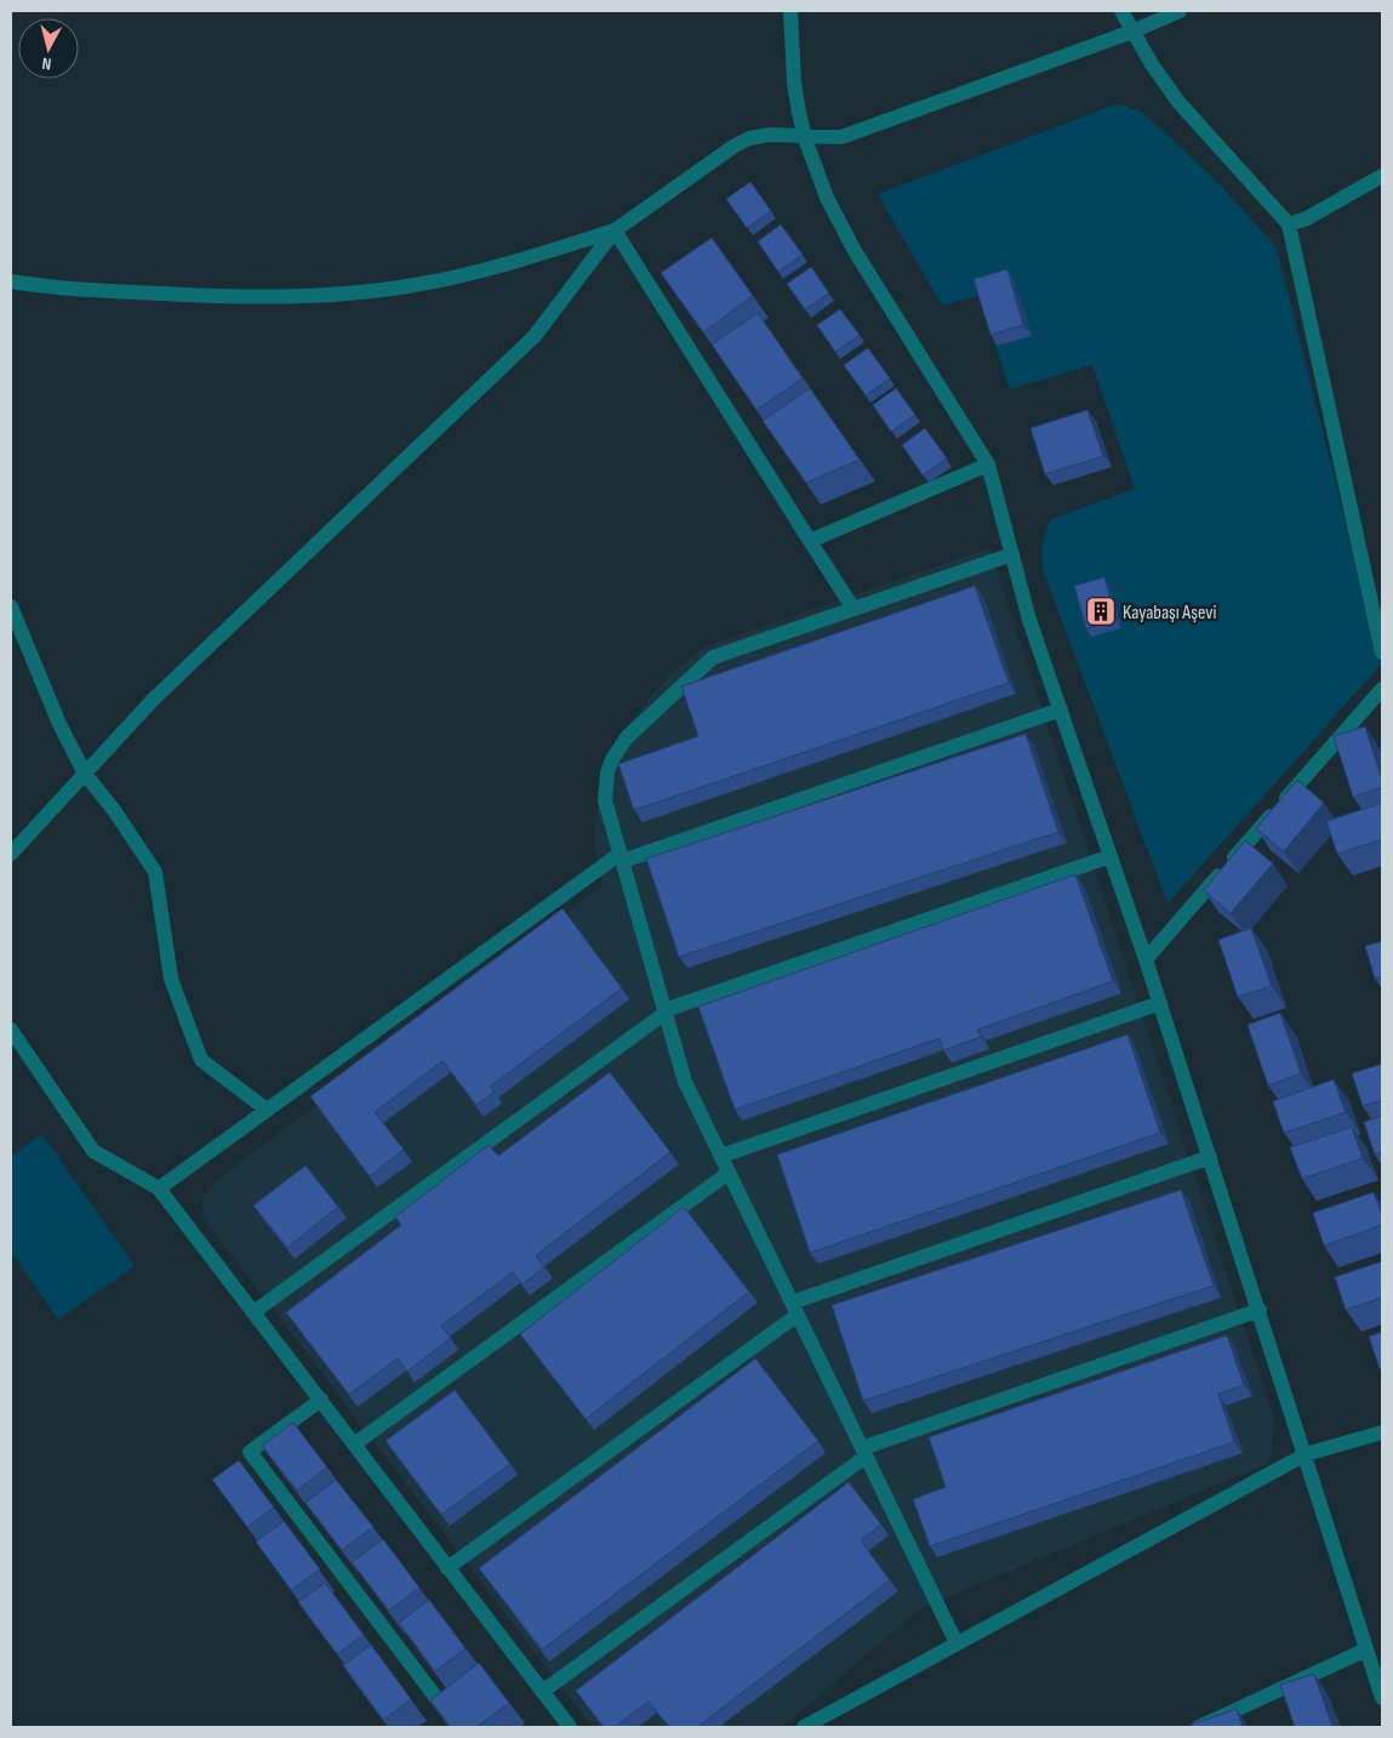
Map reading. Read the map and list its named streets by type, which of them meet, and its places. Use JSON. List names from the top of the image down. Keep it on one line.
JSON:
{"places":{"building":["Kayabaşı Aşevi"]},"north":"bottom"}
